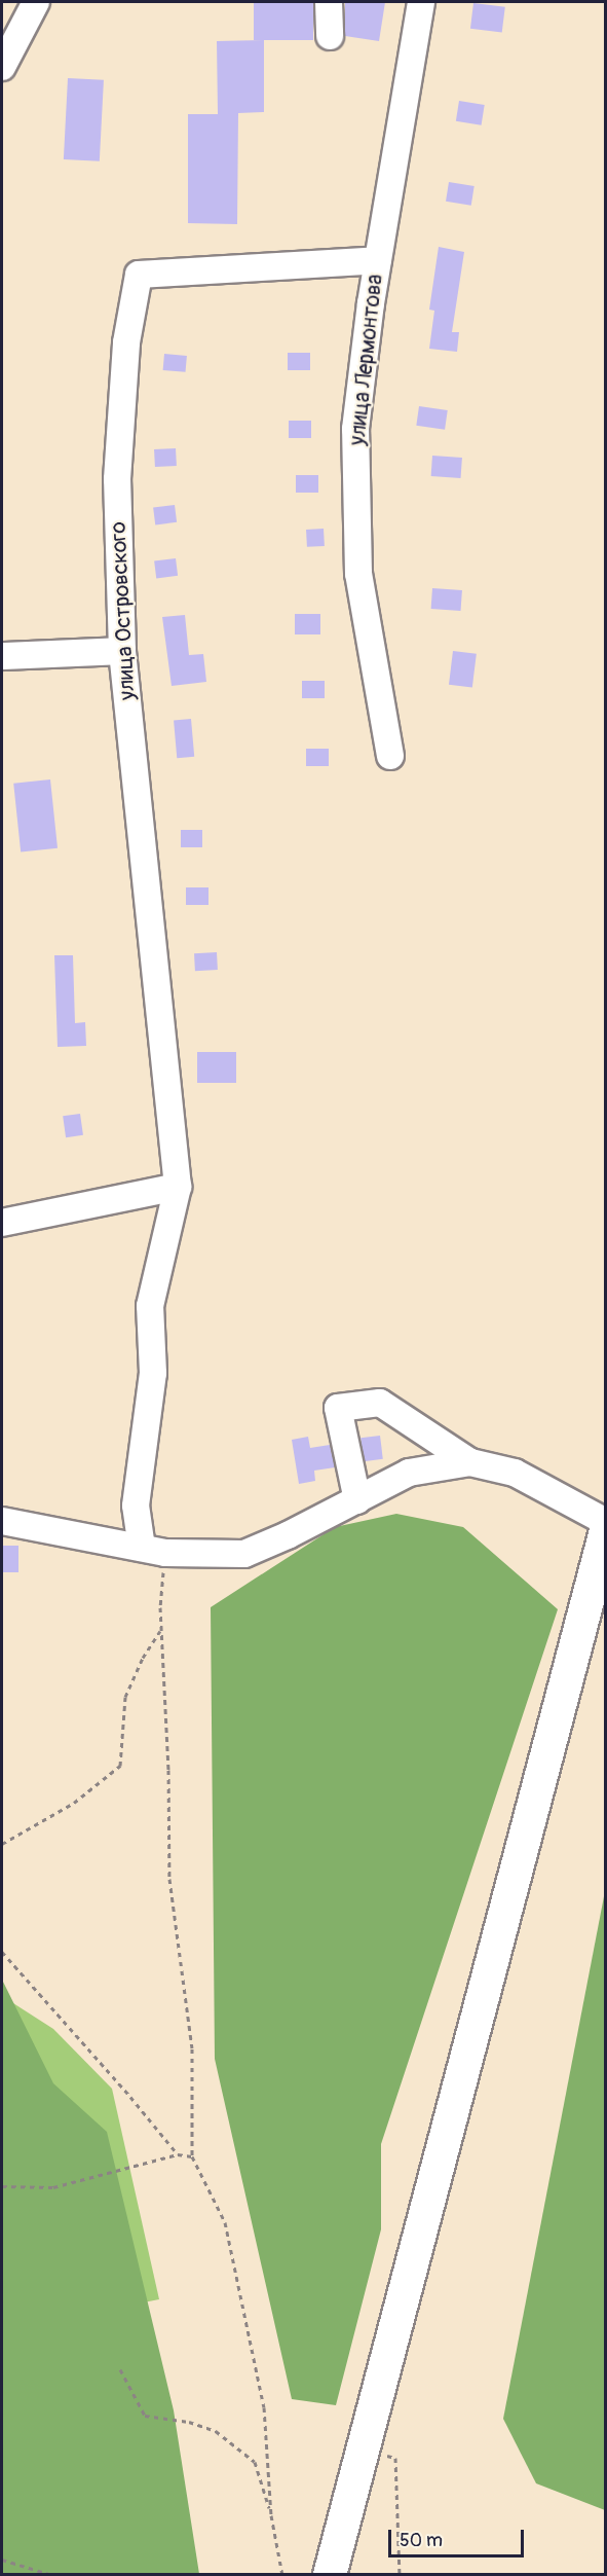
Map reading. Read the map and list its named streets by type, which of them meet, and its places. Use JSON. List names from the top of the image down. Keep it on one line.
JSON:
{"streets":{"street":["улица Лермонтова","улица Островского"]},"crossings":[["улица Лермонтова","улица Островского"]],"scale_bar":"50 m"}
